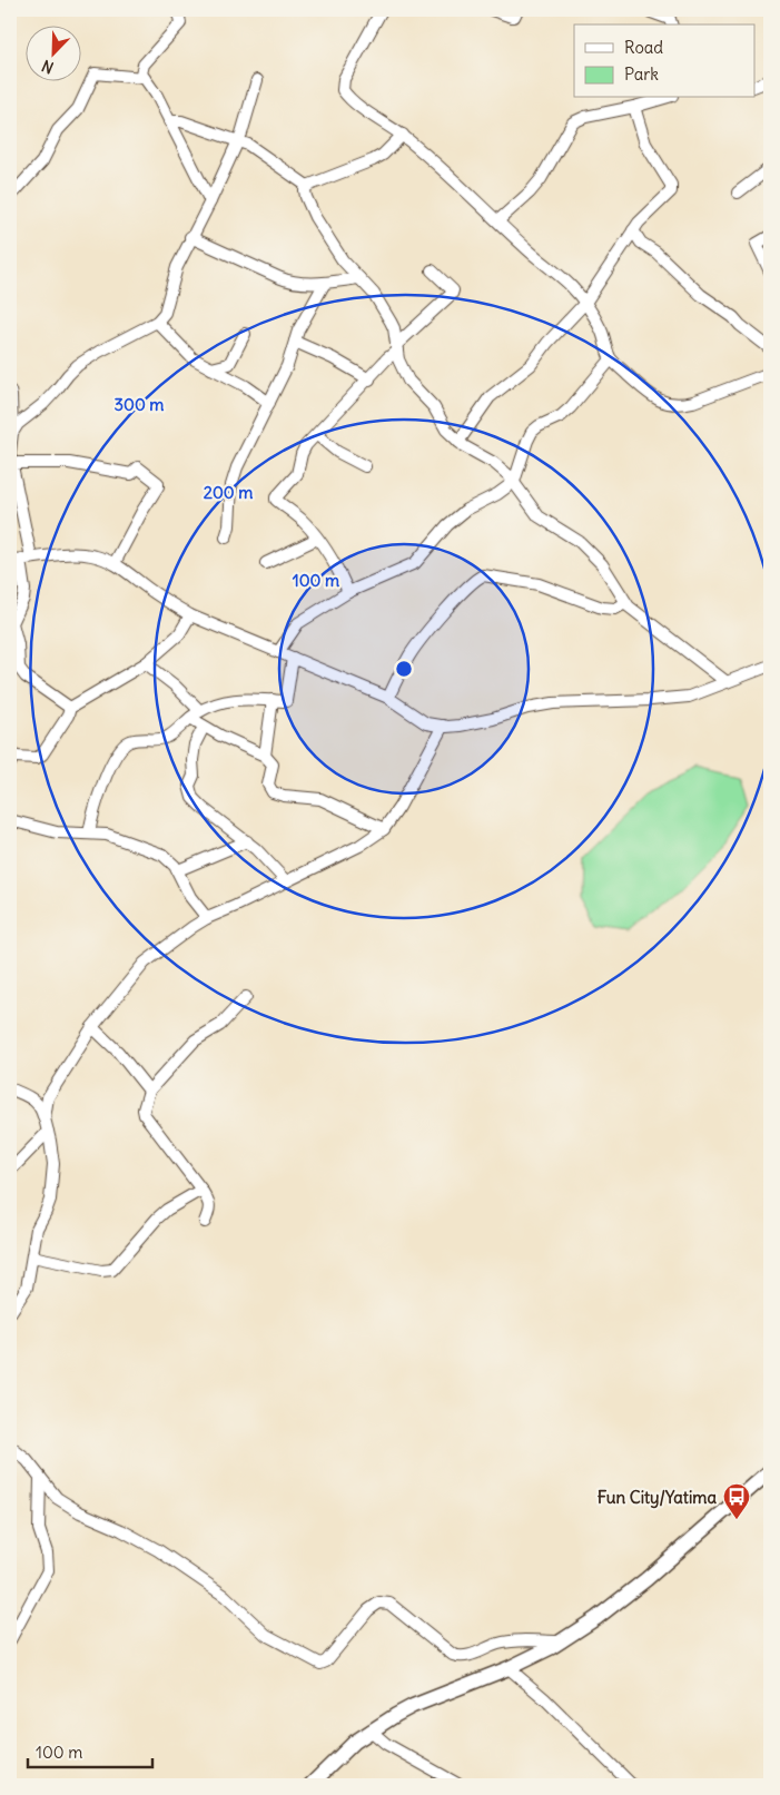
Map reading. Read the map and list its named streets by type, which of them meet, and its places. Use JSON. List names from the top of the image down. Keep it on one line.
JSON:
{"places":{"bus stop":["Fun City/Yatima"]},"legend":["Road","Park"],"scale_bar":"100 m","north":"bottom left","rings":["300 m","200 m","100 m"]}
